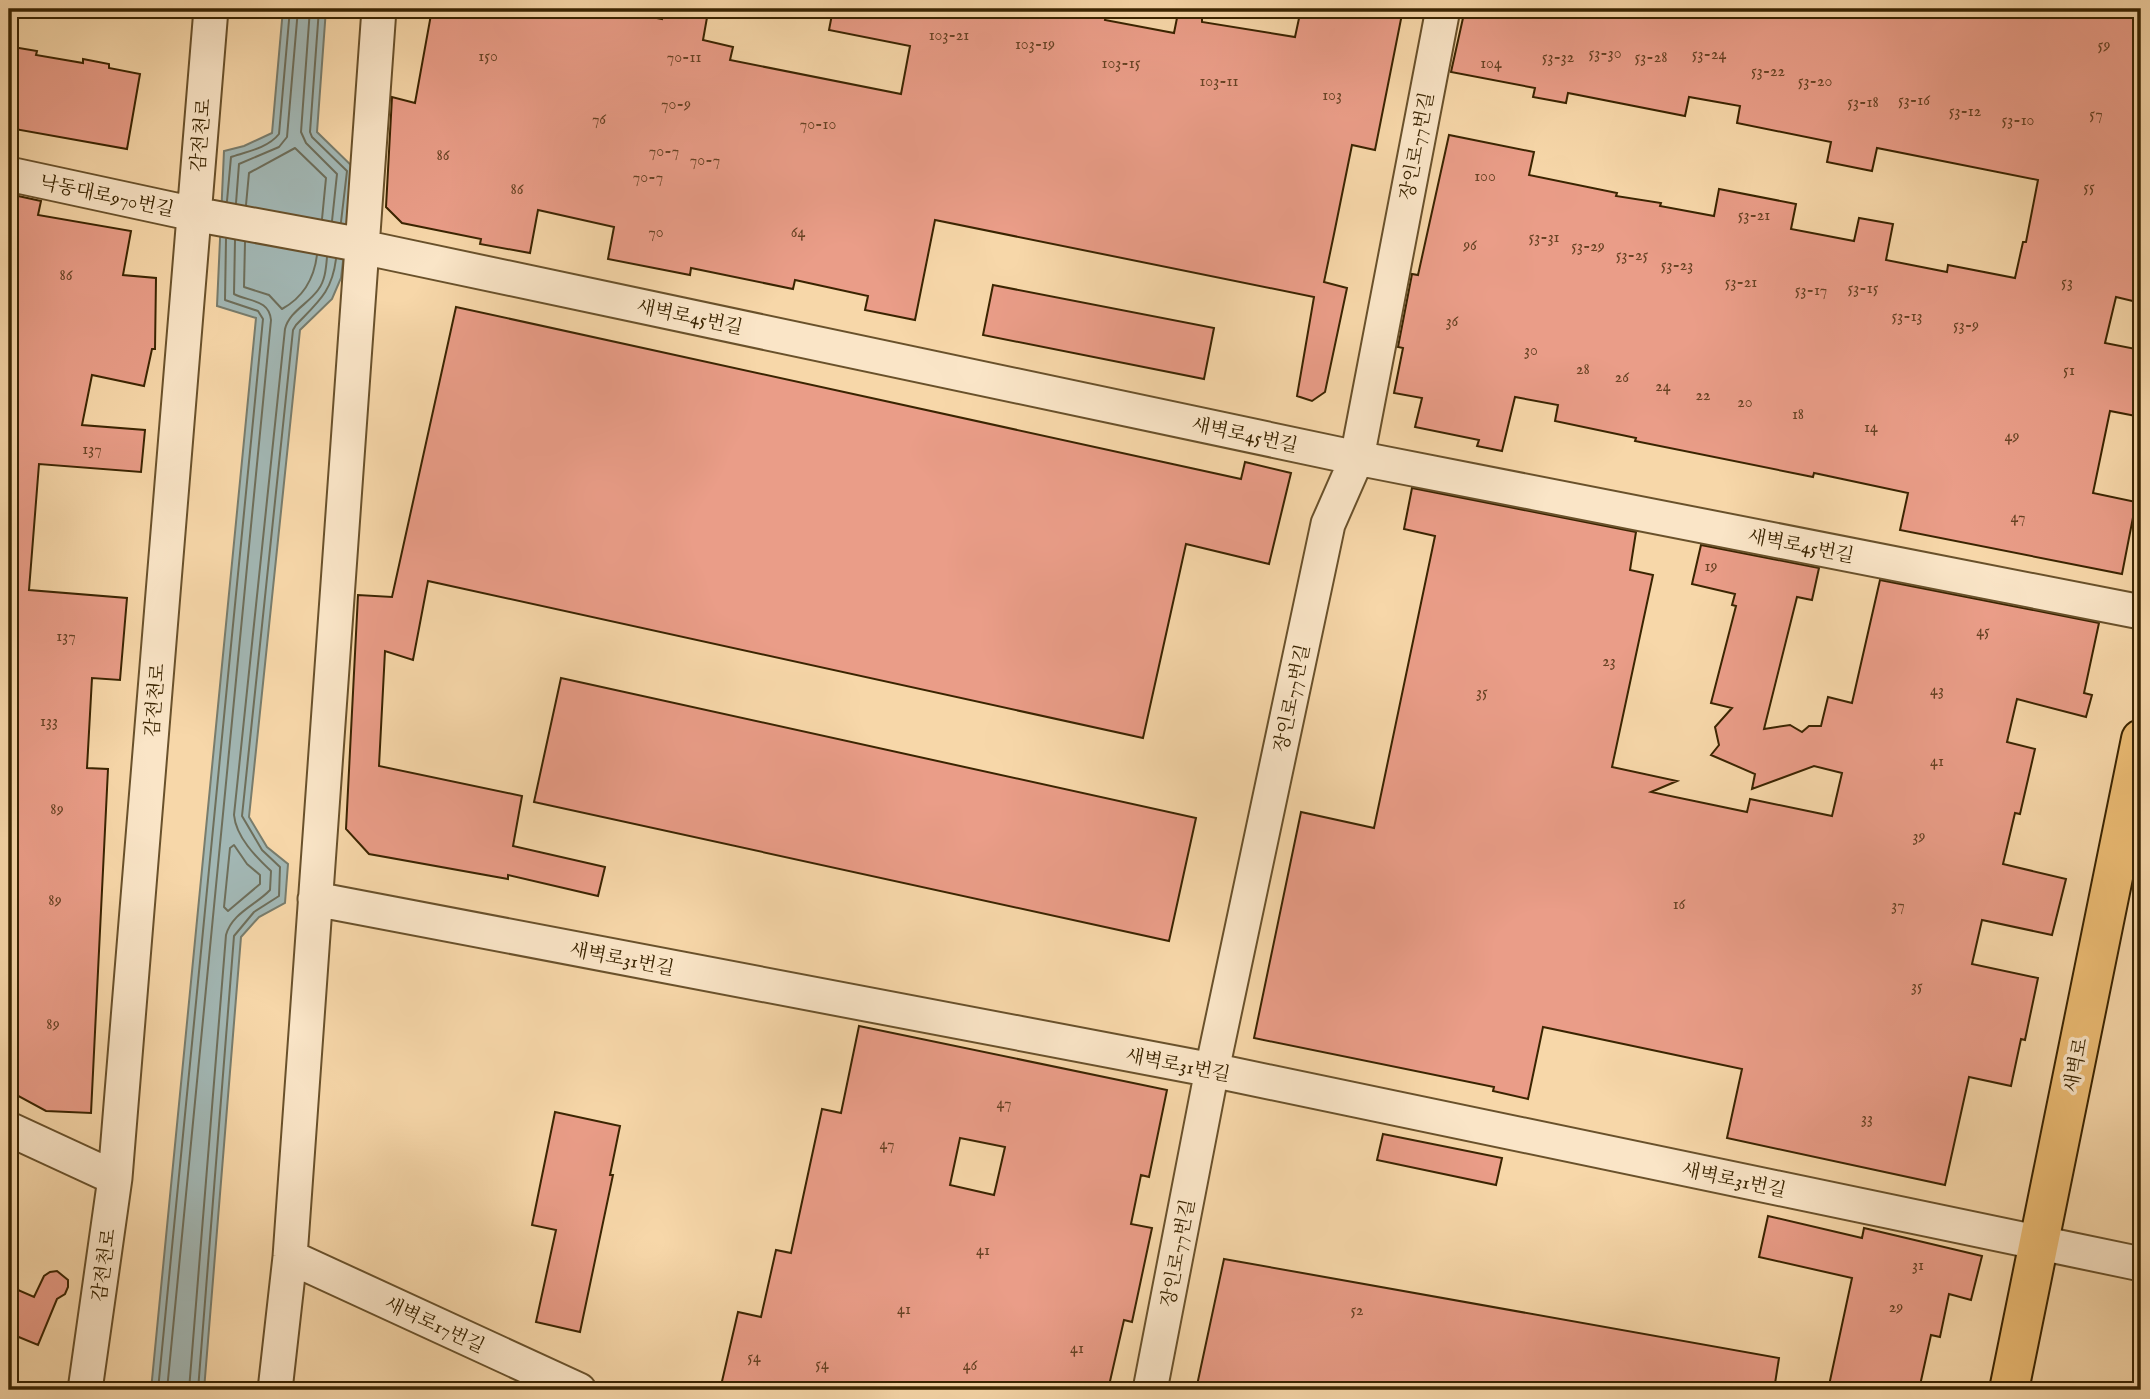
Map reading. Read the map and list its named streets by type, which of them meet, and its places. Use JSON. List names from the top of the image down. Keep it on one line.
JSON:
{"streets":{"main road":["새벽로"],"street":["감전천로","장인로77번길","낙동대로970번길","새벽로45번길","새벽로31번길","새벽로17번길"]},"crossings":[["감전천로","낙동대로970번길"],["장인로77번길","새벽로45번길"],["장인로77번길","새벽로31번길"],["낙동대로970번길","새벽로45번길"],["새벽로31번길","새벽로"]],"house_numbers":["103-21","103-19","59","53-30","53-24","150","70-11","53-32","53-28","103-15","104","53-22","103-11","53-20","103","53-16","53-18","70-9","53-12","57","76","53-10","70-10","70-7","86","70-7","100","70-7","55","86","53-21","70","64","53-31","96","53-29","53-25","53-23","86","53-21","53","53-15","53-17","53-13","36","53-9","30","28","51","26","24","22","20","18","14","49","137","47","19","45","137","23","43","35","133","41","89","39","89","16","37","35","89","47","33","47","41","31","29","41","52","41","54","54","46"]}
